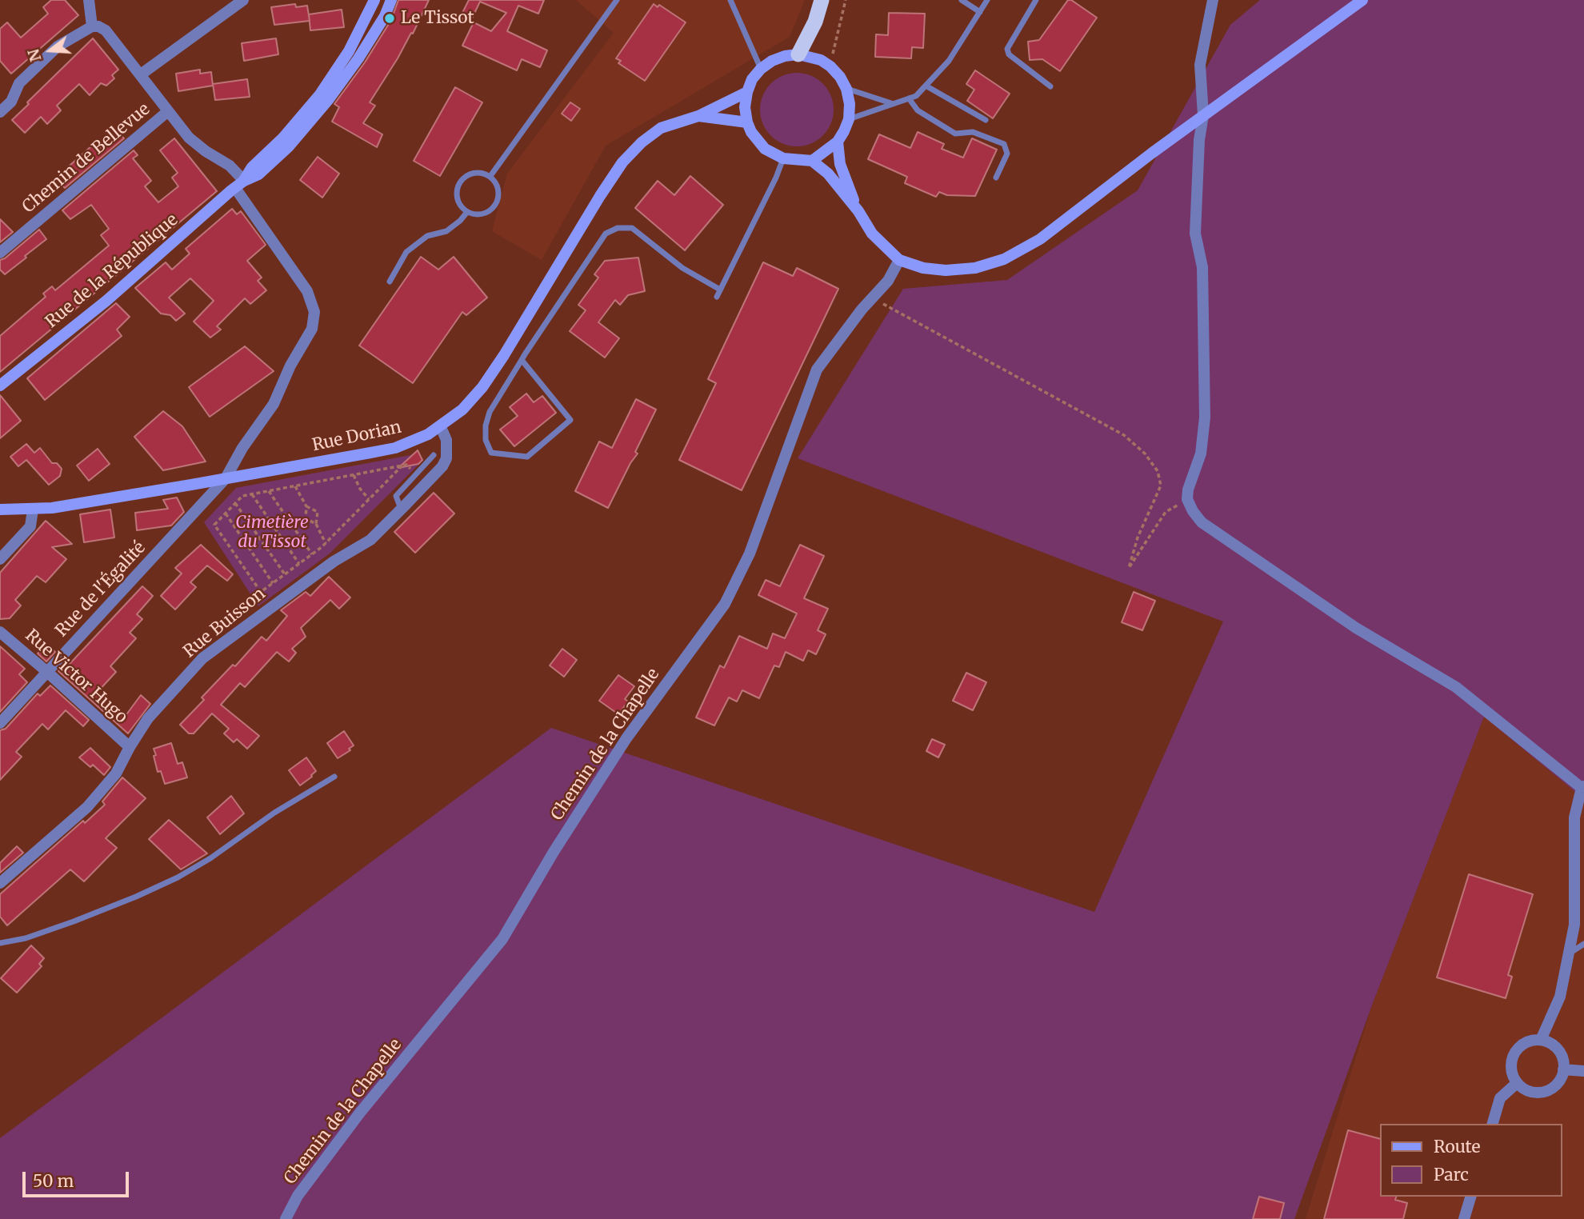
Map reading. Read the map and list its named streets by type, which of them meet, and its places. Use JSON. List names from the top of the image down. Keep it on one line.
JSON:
{"streets":{"main road":["Rue de la République","Rue Dorian"],"street":["Chemin de Bellevue","Rue de l'Égalité","Rue Buisson","Rue Victor Hugo","Chemin de la Chapelle"]},"crossings":[["Chemin de Bellevue","Rue de l'Égalité"],["Rue de la République","Rue de l'Égalité"],["Rue Dorian","Rue de l'Égalité"],["Rue Dorian","Rue Buisson"],["Rue de l'Égalité","Rue Victor Hugo"],["Rue Buisson","Rue Victor Hugo"]],"parks":["Cimetière du Tissot"],"places":["Le Tissot"],"legend":["Route","Parc"],"scale_bar":"50 m","north":"left"}
